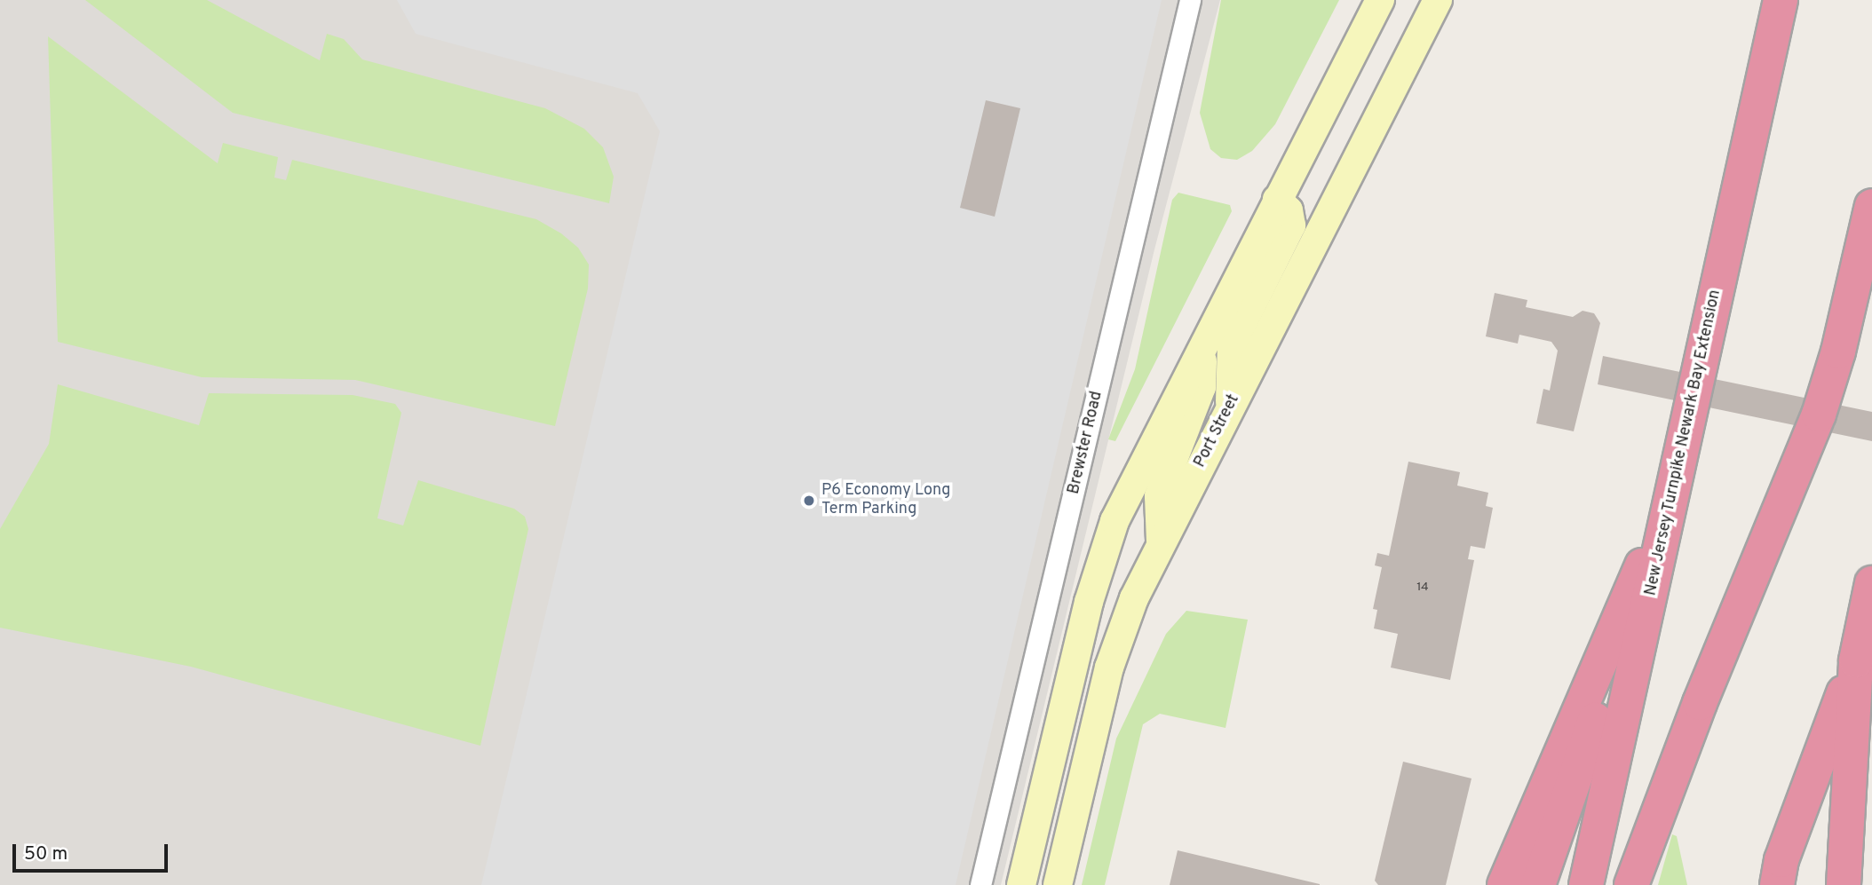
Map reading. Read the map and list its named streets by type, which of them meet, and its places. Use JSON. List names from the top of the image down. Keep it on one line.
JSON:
{"streets":{"highway":["New Jersey Turnpike Newark Bay Extension"],"main road":["Port Street"],"street":["Brewster Road"]},"places":["P6 Economy Long Term Parking"],"house_numbers":["14"],"scale_bar":"50 m"}
